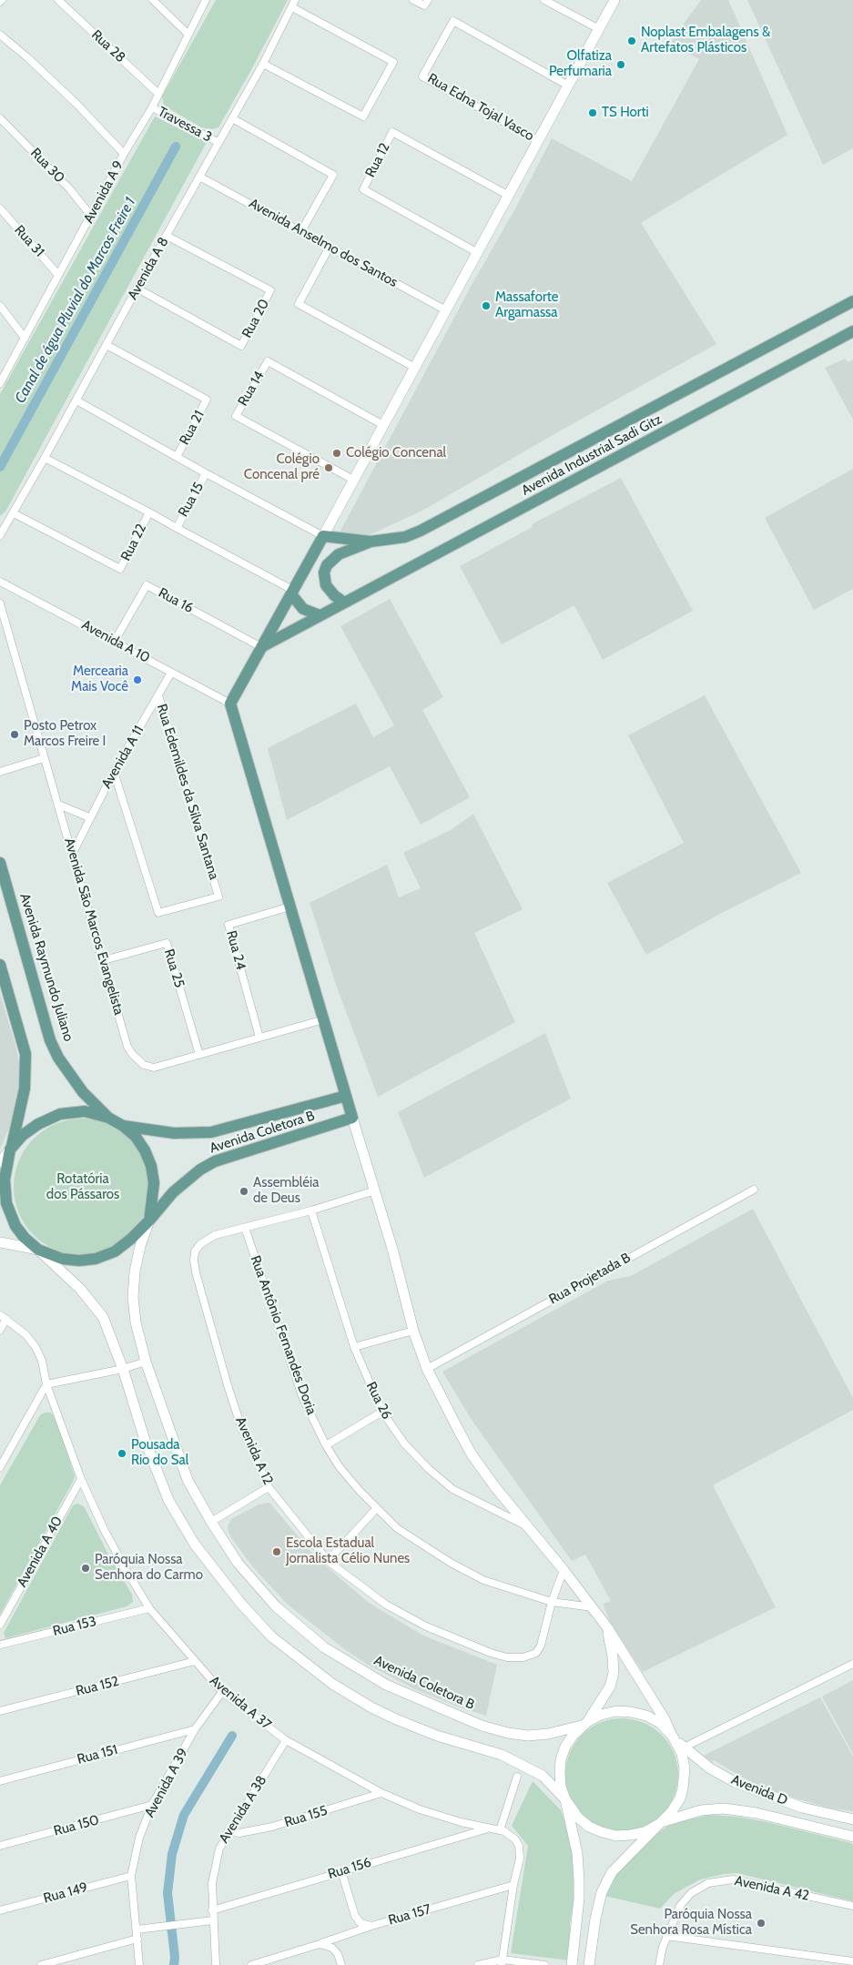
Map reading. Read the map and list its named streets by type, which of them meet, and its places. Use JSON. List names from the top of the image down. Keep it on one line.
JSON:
{"streets":{"main road":["Avenida Industrial Sadi Gitz","Avenida Raymundo Juliano","Avenida Coletora B"],"street":["Rua 28","Rua Edna Tojal Vasco","Travessa 3","Rua 12","Rua 30","Avenida A 9","Rua 31","Avenida Anselmo dos Santos","Avenida A 8","Rua 20","Rua 14","Rua 21","Rua 15","Rua 22","Rua 16","Avenida A 10","Avenida A 11","Rua Edemildes da Silva Santana","Avenida São Marcos Evangelista","Rua 24","Rua 25","Rua Projetada B","Rua Antônio Fernandes Doria","Rua 26","Avenida A 12","Avenida A 40","Rua 153","Rua 152","Avenida A 37","Rua 151","Avenida A 39","Avenida D","Avenida A 38","Rua 155","Rua 150","Rua 156","Avenida A 42","Rua 149","Rua 157"]},"crossings":[["Rua 28","Avenida A 9"],["Travessa 3","Avenida A 9"],["Travessa 3","Avenida A 8"],["Rua 30","Avenida A 9"],["Avenida A 9","Rua 31"],["Avenida Anselmo dos Santos","Avenida A 8"],["Avenida A 8","Rua 20"],["Avenida A 8","Rua 21"],["Avenida A 8","Rua 22"],["Avenida Industrial Sadi Gitz","Rua 15"],["Avenida Industrial Sadi Gitz","Rua 16"],["Rua 16","Avenida A 10"],["Avenida A 10","Avenida A 11"],["Avenida A 11","Rua Edemildes da Silva Santana"],["Avenida A 11","Avenida São Marcos Evangelista"],["Avenida São Marcos Evangelista","Rua 24"],["Avenida São Marcos Evangelista","Rua 25"],["Avenida Raymundo Juliano","Avenida Coletora B"],["Avenida Coletora B","Avenida D"],["Rua Antônio Fernandes Doria","Avenida A 12"],["Rua 26","Avenida A 12"],["Avenida A 40","Avenida A 37"],["Rua 153","Avenida A 37"],["Rua 152","Avenida A 37"],["Avenida A 37","Avenida A 39"],["Avenida A 37","Avenida A 38"],["Avenida A 37","Rua 155"],["Avenida A 37","Rua 156"],["Avenida A 37","Rua 157"],["Rua 151","Avenida A 39"],["Avenida A 39","Rua 150"],["Avenida A 39","Rua 149"],["Avenida A 38","Rua 155"],["Avenida A 38","Rua 156"],["Rua 156","Rua 157"]],"water":["Canal de água Pluvial do Marcos Freire 1"],"parks":["Rotatória dos Pássaros"],"places":["Noplast Embalagens & Artefatos Plásticos","Olfatiza Perfumaria","TS Horti","Massaforte Argamassa","Colégio Concenal","Colégio Concenal pré","Mercearia Mais Você","Posto Petrox Marcos Freire I","Assembléia de Deus","Pousada Rio do Sal","Escola Estadual Jornalista Célio Nunes","Paróquia Nossa Senhora do Carmo","Paróquia Nossa Senhora Rosa Mística"]}
